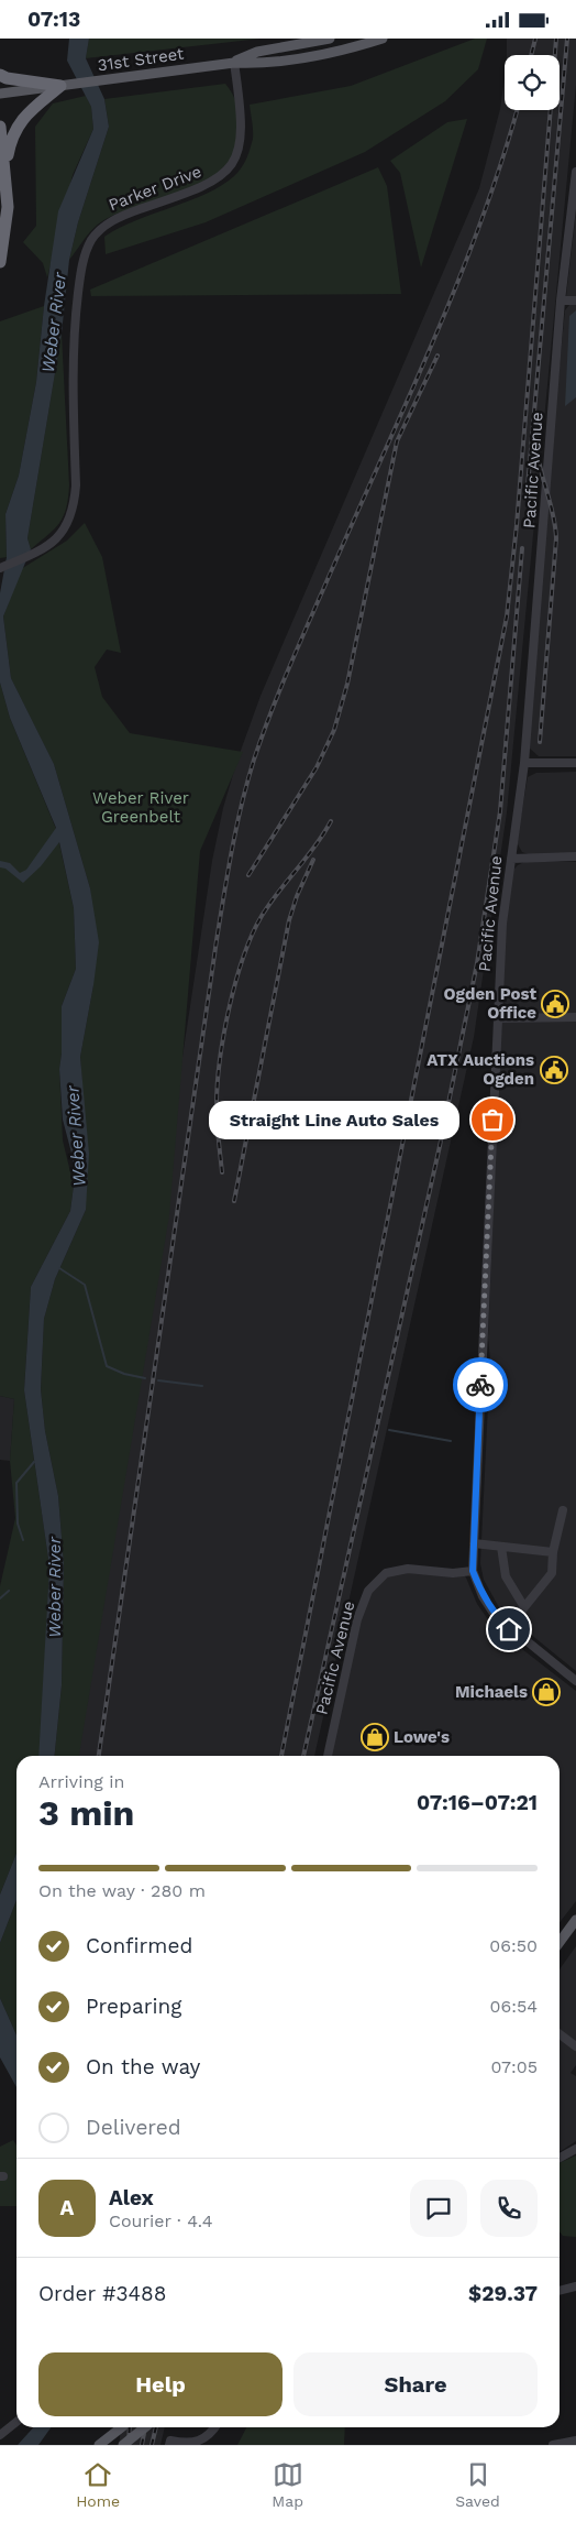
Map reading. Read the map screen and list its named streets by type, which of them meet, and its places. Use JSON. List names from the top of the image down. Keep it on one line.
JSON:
{"streets":{"main road":["31st Street"],"street":["Parker Drive","Pacific Avenue"]},"crossings":[["31st Street","Parker Drive"]],"water":["Weber River"],"parks":["Weber River Greenbelt"],"places":{"public building":["Ogden Post Office","ATX Auctions Ogden"],"other":["Straight Line Auto Sales"],"shop":["Michaels","Lowe's"]},"page":{"status":"07:13","bubble":"Straight Line Auto Sales","heading":["3 min","Arriving in","07:16–07:21"],"panel":["Alex","Courier · 4.4","Order #3488","$29.37"],"bar":"On the way · 280 m","list":[["Confirmed","06:50"],["Preparing","06:54"],["On the way","07:05"],"Delivered"],"round":"A","buttons":["Help","Share"],"tabs":["Home","Map","Saved"]}}
